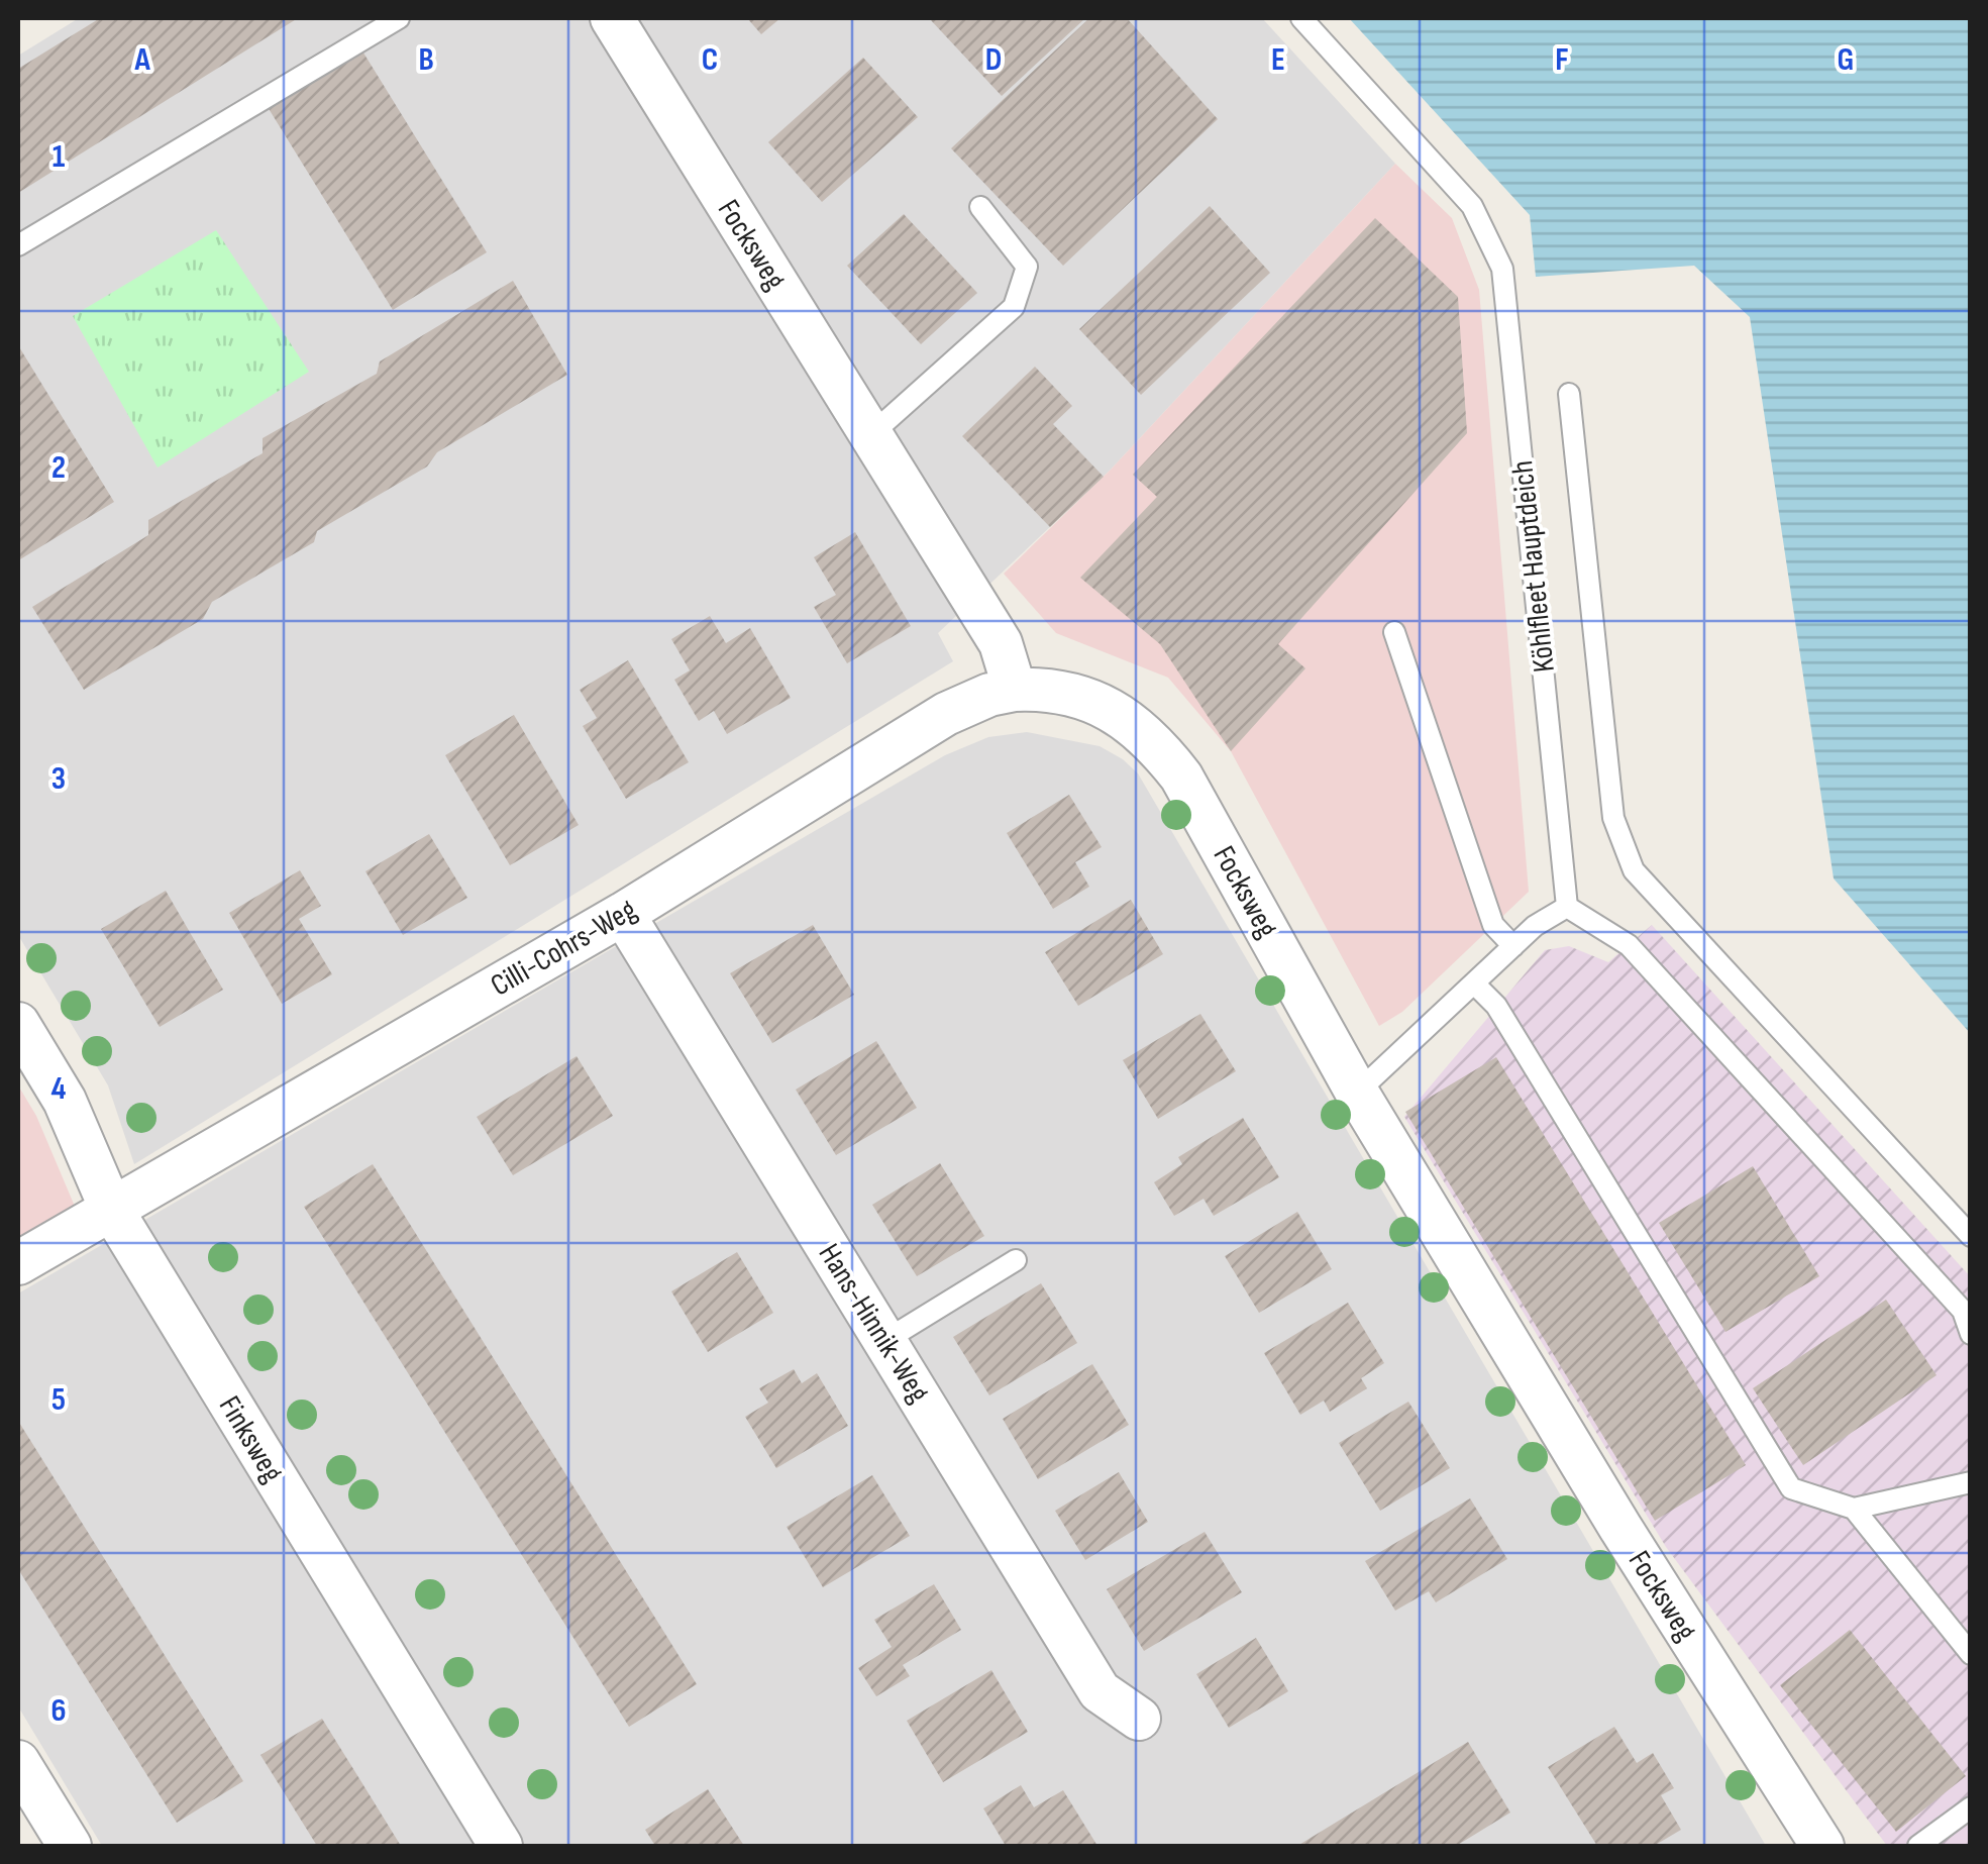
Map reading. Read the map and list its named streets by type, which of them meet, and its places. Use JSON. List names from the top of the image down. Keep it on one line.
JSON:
{"streets":{"street":["Focksweg","Cilli-Cohrs-Weg","Hans-Hinnik-Weg","Finksweg"],"lane":["Köhlfleet Hauptdeich"]},"crossings":[["Focksweg","Cilli-Cohrs-Weg"],["Cilli-Cohrs-Weg","Hans-Hinnik-Weg"],["Cilli-Cohrs-Weg","Finksweg"]],"grid":{"columns":["A","B","C","D","E","F","G"],"rows":["1","2","3","4","5","6"]}}
